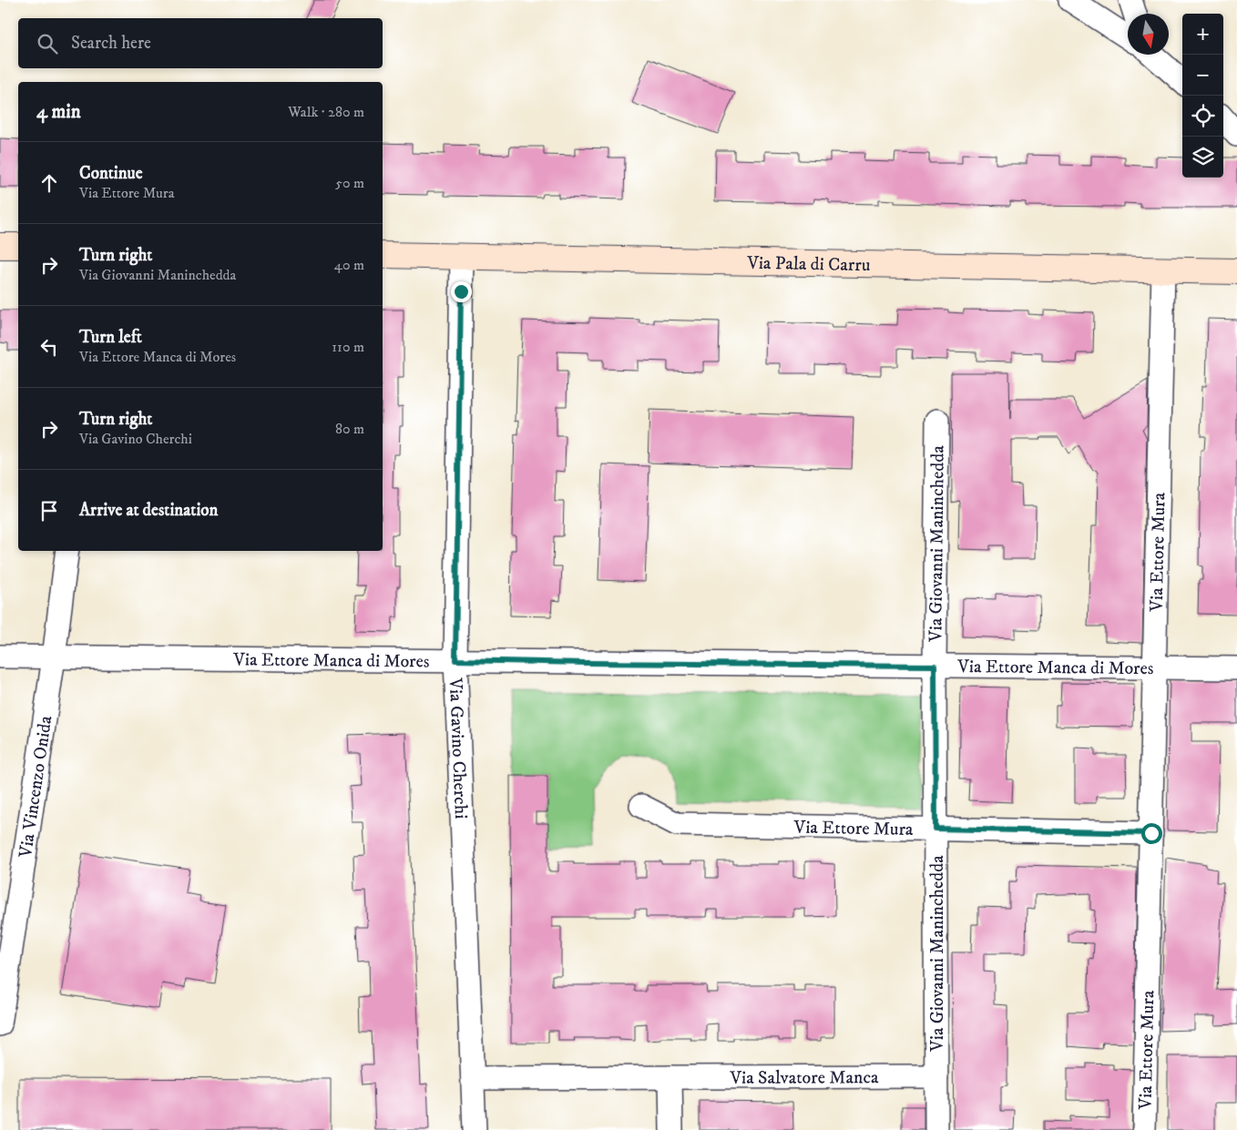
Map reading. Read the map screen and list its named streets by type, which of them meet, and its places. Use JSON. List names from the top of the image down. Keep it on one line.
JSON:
{"streets":{"street":["Via Pala di Carru","Via Giovanni Maninchedda","Via Ettore Mura","Via Ettore Manca di Mores","Via Gavino Cherchi","Via Vincenzo Onida","Via Salvatore Manca"]},"crossings":[["Via Pala di Carru","Via Ettore Mura"],["Via Pala di Carru","Via Gavino Cherchi"],["Via Giovanni Maninchedda","Via Ettore Mura"],["Via Giovanni Maninchedda","Via Ettore Manca di Mores"],["Via Giovanni Maninchedda","Via Salvatore Manca"],["Via Ettore Mura","Via Ettore Manca di Mores"],["Via Ettore Manca di Mores","Via Gavino Cherchi"],["Via Ettore Manca di Mores","Via Vincenzo Onida"],["Via Gavino Cherchi","Via Salvatore Manca"]],"north":"bottom","page":{"map_buttons":["+","−"],"search":"Search here","heading":["4 min","Walk · 280 m"],"list":[["Continue","Via Ettore Mura","50 m"],["Turn right","Via Giovanni Maninchedda","40 m"],["Turn left","Via Ettore Manca di Mores","110 m"],["Turn right","Via Gavino Cherchi","80 m"],"Arrive at destination"]}}
